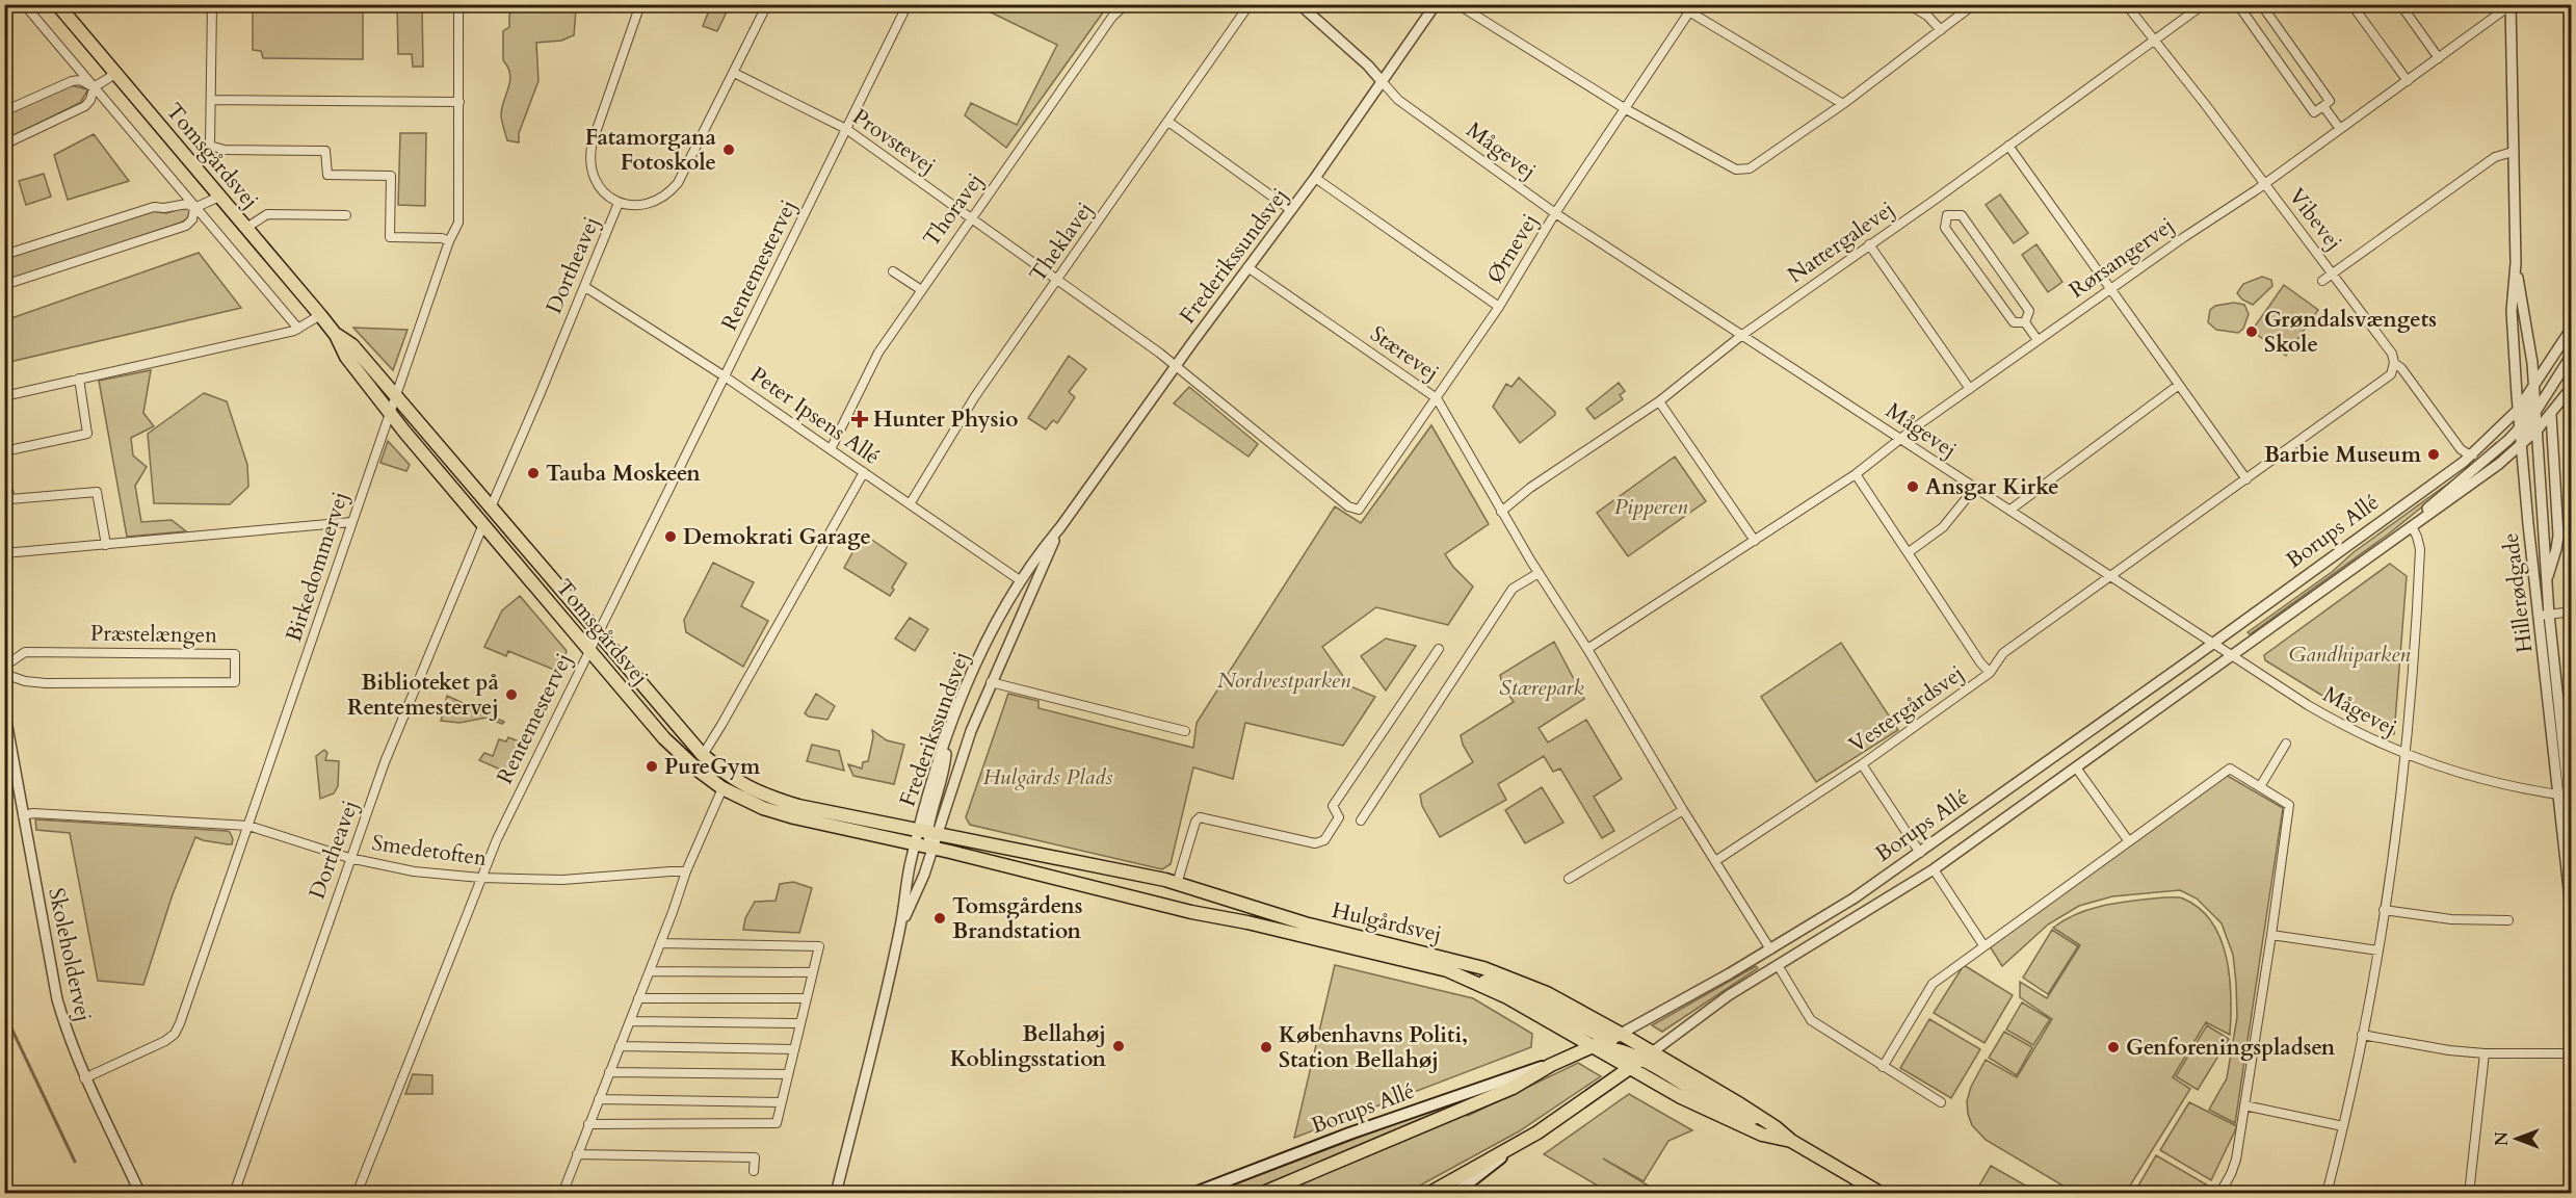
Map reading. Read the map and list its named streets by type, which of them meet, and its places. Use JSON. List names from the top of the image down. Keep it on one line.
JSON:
{"streets":{"main road":["Tomsgårdsvej","Borups Allé","Hulgårdsvej"],"street":["Provstevej","Mågevej","Thoravej","Vibevej","Theklavej","Nattergalevej","Ørnevej","Frederikssundsvej","Rørsangervej","Dortheavej","Rentemestervej","Stærevej","Peter Ipsens Allé","Birkedommervej","Hillerødgade","Præstelængen","Vestergårdsvej","Smedetoften","Skoleholdervej"]},"crossings":[["Provstevej","Thoravej"],["Provstevej","Theklavej"],["Provstevej","Ørnevej"],["Provstevej","Frederikssundsvej"],["Provstevej","Rentemestervej"],["Mågevej","Nattergalevej"],["Mågevej","Ørnevej"],["Mågevej","Frederikssundsvej"],["Mågevej","Rørsangervej"],["Mågevej","Borups Allé"],["Mågevej","Hillerødgade"],["Mågevej","Vestergårdsvej"],["Tomsgårdsvej","Frederikssundsvej"],["Tomsgårdsvej","Dortheavej"],["Tomsgårdsvej","Rentemestervej"],["Tomsgårdsvej","Birkedommervej"],["Tomsgårdsvej","Hulgårdsvej"],["Thoravej","Peter Ipsens Allé"],["Vibevej","Nattergalevej"],["Vibevej","Rørsangervej"],["Vibevej","Borups Allé"],["Vibevej","Vestergårdsvej"],["Theklavej","Peter Ipsens Allé"],["Nattergalevej","Stærevej"],["Ørnevej","Stærevej"],["Frederikssundsvej","Stærevej"],["Frederikssundsvej","Peter Ipsens Allé"],["Frederikssundsvej","Hulgårdsvej"],["Rørsangervej","Stærevej"],["Rørsangervej","Hillerødgade"],["Dortheavej","Peter Ipsens Allé"],["Dortheavej","Smedetoften"],["Rentemestervej","Peter Ipsens Allé"],["Rentemestervej","Smedetoften"],["Stærevej","Borups Allé"],["Stærevej","Vestergårdsvej"],["Borups Allé","Hillerødgade"],["Borups Allé","Hulgårdsvej"],["Birkedommervej","Smedetoften"],["Birkedommervej","Skoleholdervej"],["Smedetoften","Skoleholdervej"]],"parks":["Pipperen","Gandhiparken","Nordvestparken","Stærepark","Hulgårds Plads"],"places":{"other":["Fatamorgana Fotoskole","Grøndalsvængets Skole","Barbie Museum","Tauba Moskeen","Ansgar Kirke","Demokrati Garage","Biblioteket på Rentemestervej","PureGym","Tomsgårdens Brandstation","Bellahøj Koblingsstation","Københavns Politi, Station Bellahøj","Genforeningspladsen"],"health":["Hunter Physio"]},"north":"left"}
